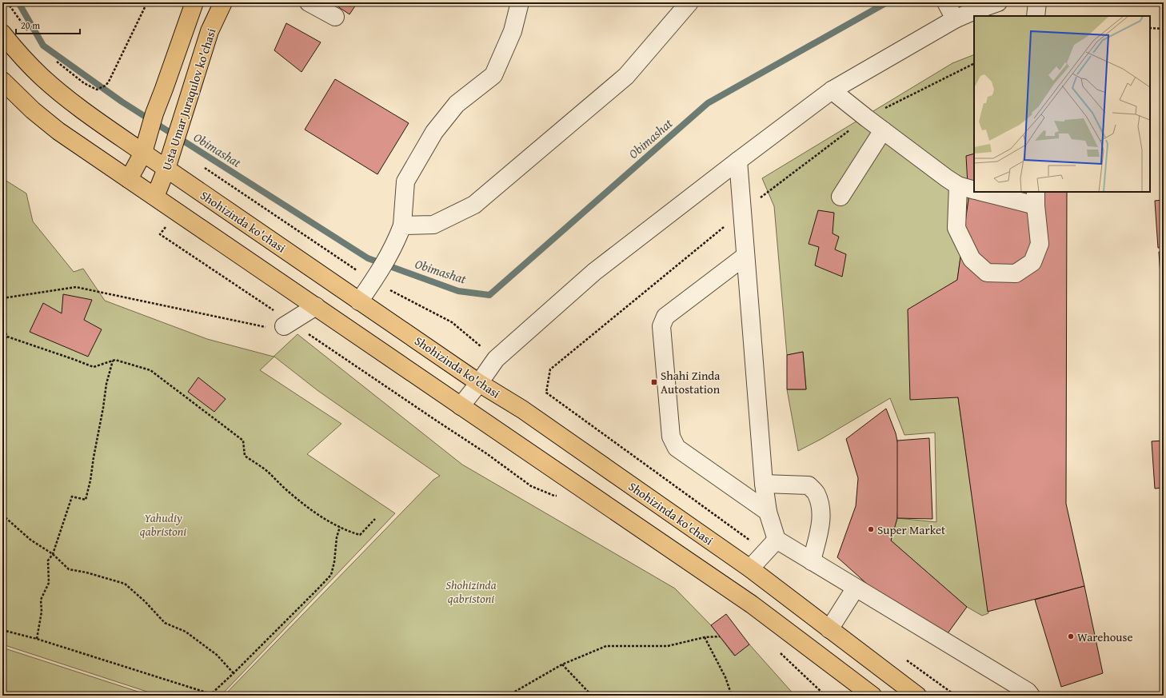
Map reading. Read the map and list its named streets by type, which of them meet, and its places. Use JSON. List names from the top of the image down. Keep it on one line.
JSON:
{"streets":{"main road":["Usta Umar Juraqulov ko'chasi","Shohizinda ko'chasi"]},"crossings":[["Usta Umar Juraqulov ko'chasi","Shohizinda ko'chasi"]],"water":["Obimashat"],"parks":["Yahudiy qabristoni","Shohizinda qabristoni"],"places":{"transit":["Shahi Zinda Autostation"],"other":["Super Market","Warehouse"]},"scale_bar":"20 m"}
